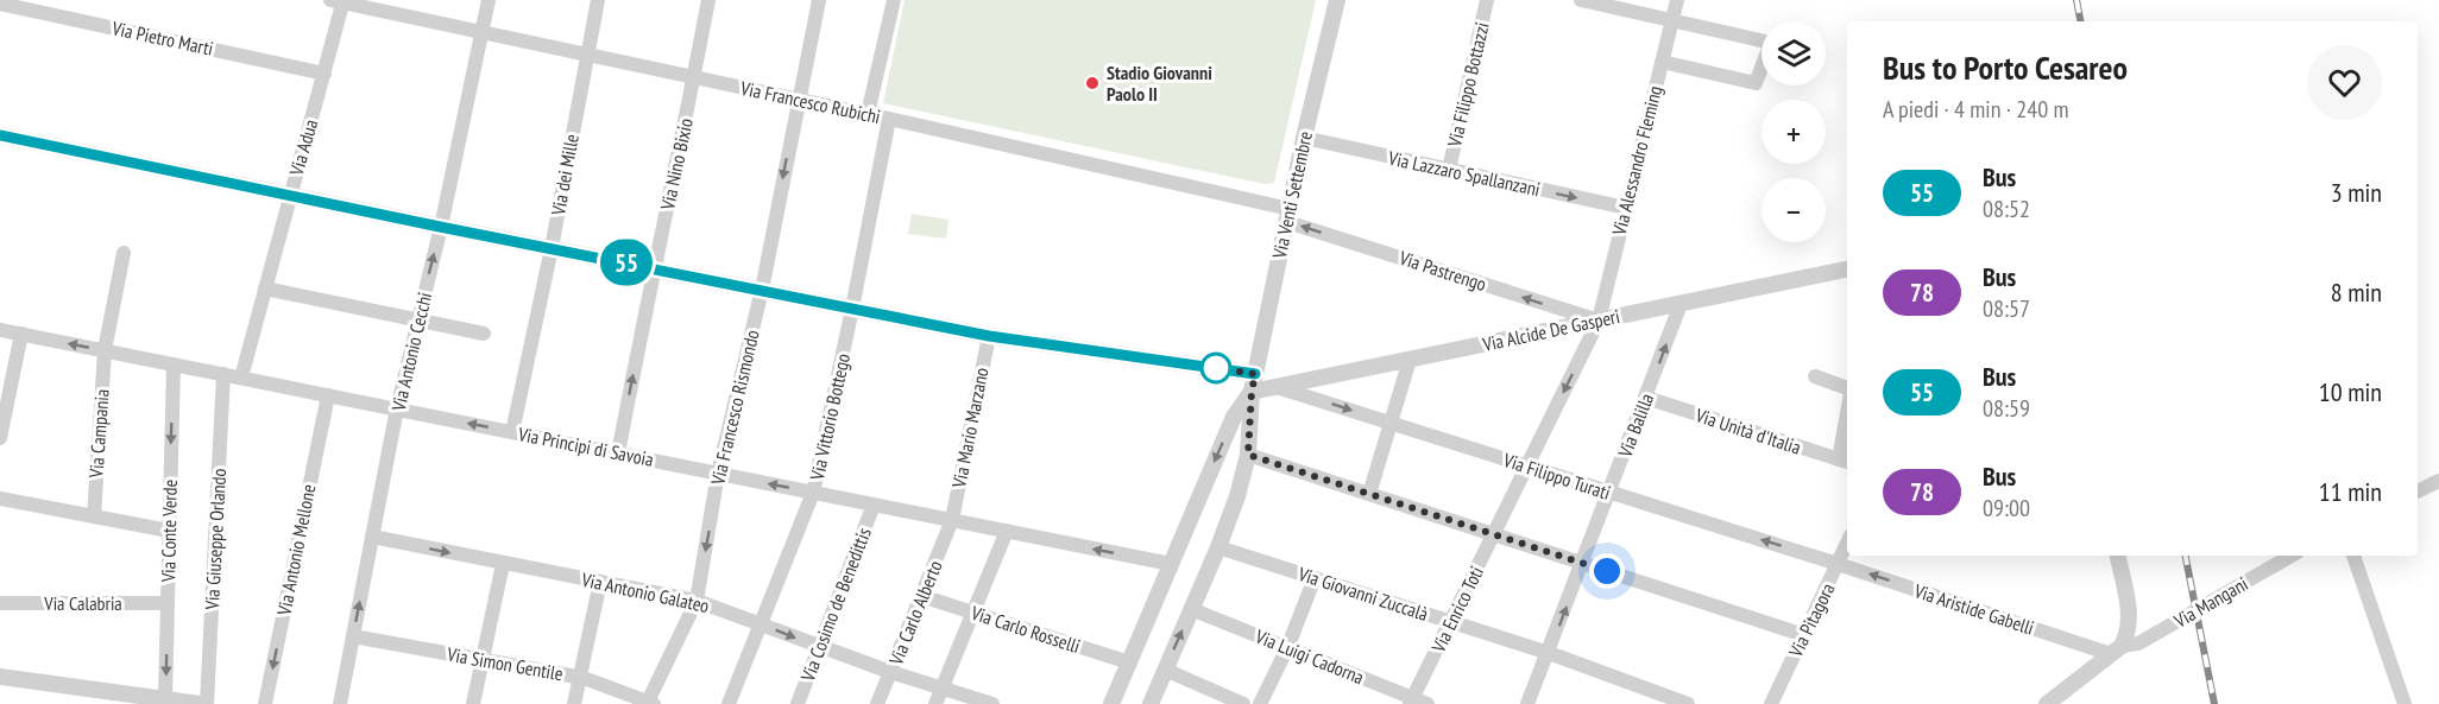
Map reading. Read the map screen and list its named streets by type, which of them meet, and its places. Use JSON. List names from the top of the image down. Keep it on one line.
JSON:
{"streets":{"street":["Via Pietro Marti","Via Filippo Bottazzi","Via Francesco Rubichi","Via Adua","Via Alessandro Fleming","Via Nino Bixio","Via Lazzaro Spallanzani","Via dei Mille","Via Venti Settembre","Via Pastrengo","Via Alcide De Gasperi","Via Antonio Cecchi","Via Francesco Rismondo","Via Vittorio Bottego","Via Balilla","Via Mario Marzano","Via Unità d'Italia","Via Campania","Via Principi di Savoia","Via Filippo Turati","Via Conte Verde","Via Giuseppe Orlando","Via Antonio Mellone","Via Antonio Galateo","Via Giovanni Zuccalà","Via Mangani","Via Calabria","Via Cosimo de Benedittis","Via Enrico Toti","Via Aristide Gabelli","Via Carlo Alberto","Via Pitagora","Via Carlo Rosselli","Via Luigi Cadorna","Via Simon Gentile"]},"crossings":[["Via Pietro Marti","Via Adua"],["Via Filippo Bottazzi","Via Lazzaro Spallanzani"],["Via Francesco Rubichi","Via Adua"],["Via Francesco Rubichi","Via Nino Bixio"],["Via Francesco Rubichi","Via dei Mille"],["Via Francesco Rubichi","Via Venti Settembre"],["Via Francesco Rubichi","Via Pastrengo"],["Via Francesco Rubichi","Via Antonio Cecchi"],["Via Francesco Rubichi","Via Francesco Rismondo"],["Via Francesco Rubichi","Via Vittorio Bottego"],["Via Adua","Via Principi di Savoia"],["Via Alessandro Fleming","Via Lazzaro Spallanzani"],["Via Alessandro Fleming","Via Pastrengo"],["Via Alessandro Fleming","Via Alcide De Gasperi"],["Via Alessandro Fleming","Via Enrico Toti"],["Via Nino Bixio","Via Principi di Savoia"],["Via Lazzaro Spallanzani","Via Venti Settembre"],["Via dei Mille","Via Principi di Savoia"],["Via Venti Settembre","Via Pastrengo"],["Via Venti Settembre","Via Alcide De Gasperi"],["Via Venti Settembre","Via Principi di Savoia"],["Via Venti Settembre","Via Giovanni Zuccalà"],["Via Venti Settembre","Via Carlo Rosselli"],["Via Venti Settembre","Via Luigi Cadorna"],["Via Pastrengo","Via Alcide De Gasperi"],["Via Pastrengo","Via Enrico Toti"],["Via Alcide De Gasperi","Via Balilla"],["Via Alcide De Gasperi","Via Filippo Turati"],["Via Alcide De Gasperi","Via Enrico Toti"],["Via Antonio Cecchi","Via Principi di Savoia"],["Via Antonio Cecchi","Via Antonio Galateo"],["Via Antonio Cecchi","Via Simon Gentile"],["Via Francesco Rismondo","Via Principi di Savoia"],["Via Francesco Rismondo","Via Antonio Galateo"],["Via Francesco Rismondo","Via Simon Gentile"],["Via Vittorio Bottego","Via Principi di Savoia"],["Via Vittorio Bottego","Via Antonio Galateo"],["Via Balilla","Via Unità d'Italia"],["Via Balilla","Via Filippo Turati"],["Via Balilla","Via Giovanni Zuccalà"],["Via Mario Marzano","Via Principi di Savoia"],["Via Mario Marzano","Via Carlo Alberto"],["Via Campania","Via Principi di Savoia"],["Via Principi di Savoia","Via Conte Verde"],["Via Principi di Savoia","Via Giuseppe Orlando"],["Via Principi di Savoia","Via Antonio Mellone"],["Via Principi di Savoia","Via Cosimo de Benedittis"],["Via Principi di Savoia","Via Carlo Alberto"],["Via Filippo Turati","Via Enrico Toti"],["Via Filippo Turati","Via Aristide Gabelli"],["Via Filippo Turati","Via Pitagora"],["Via Conte Verde","Via Calabria"],["Via Antonio Galateo","Via Cosimo de Benedittis"],["Via Antonio Galateo","Via Carlo Alberto"],["Via Giovanni Zuccalà","Via Enrico Toti"],["Via Mangani","Via Aristide Gabelli"],["Via Enrico Toti","Via Luigi Cadorna"],["Via Aristide Gabelli","Via Pitagora"],["Via Carlo Alberto","Via Carlo Rosselli"]],"one_way":["Via Nino Bixio","Via Lazzaro Spallanzani","Via Pastrengo","Via Francesco Rismondo","Via Balilla","Via Principi di Savoia","Via Conte Verde","Via Antonio Mellone","Via Enrico Toti","Via Aristide Gabelli"],"places":["Stadio Giovanni Paolo II"],"lines":["bus line 55"],"page":{"on_map":"55","map_buttons":["+","−"],"heading":["Bus to Porto Cesareo","A piedi · 4 min · 240 m"],"list":[{"mark":"55","name":"Bus","note":"08:52","value":"3 min"},{"mark":"78","name":"Bus","note":"08:57","value":"8 min"},{"mark":"55","name":"Bus","note":"08:59","value":"10 min"},{"mark":"78","name":"Bus","note":"09:00","value":"11 min"}]}}
